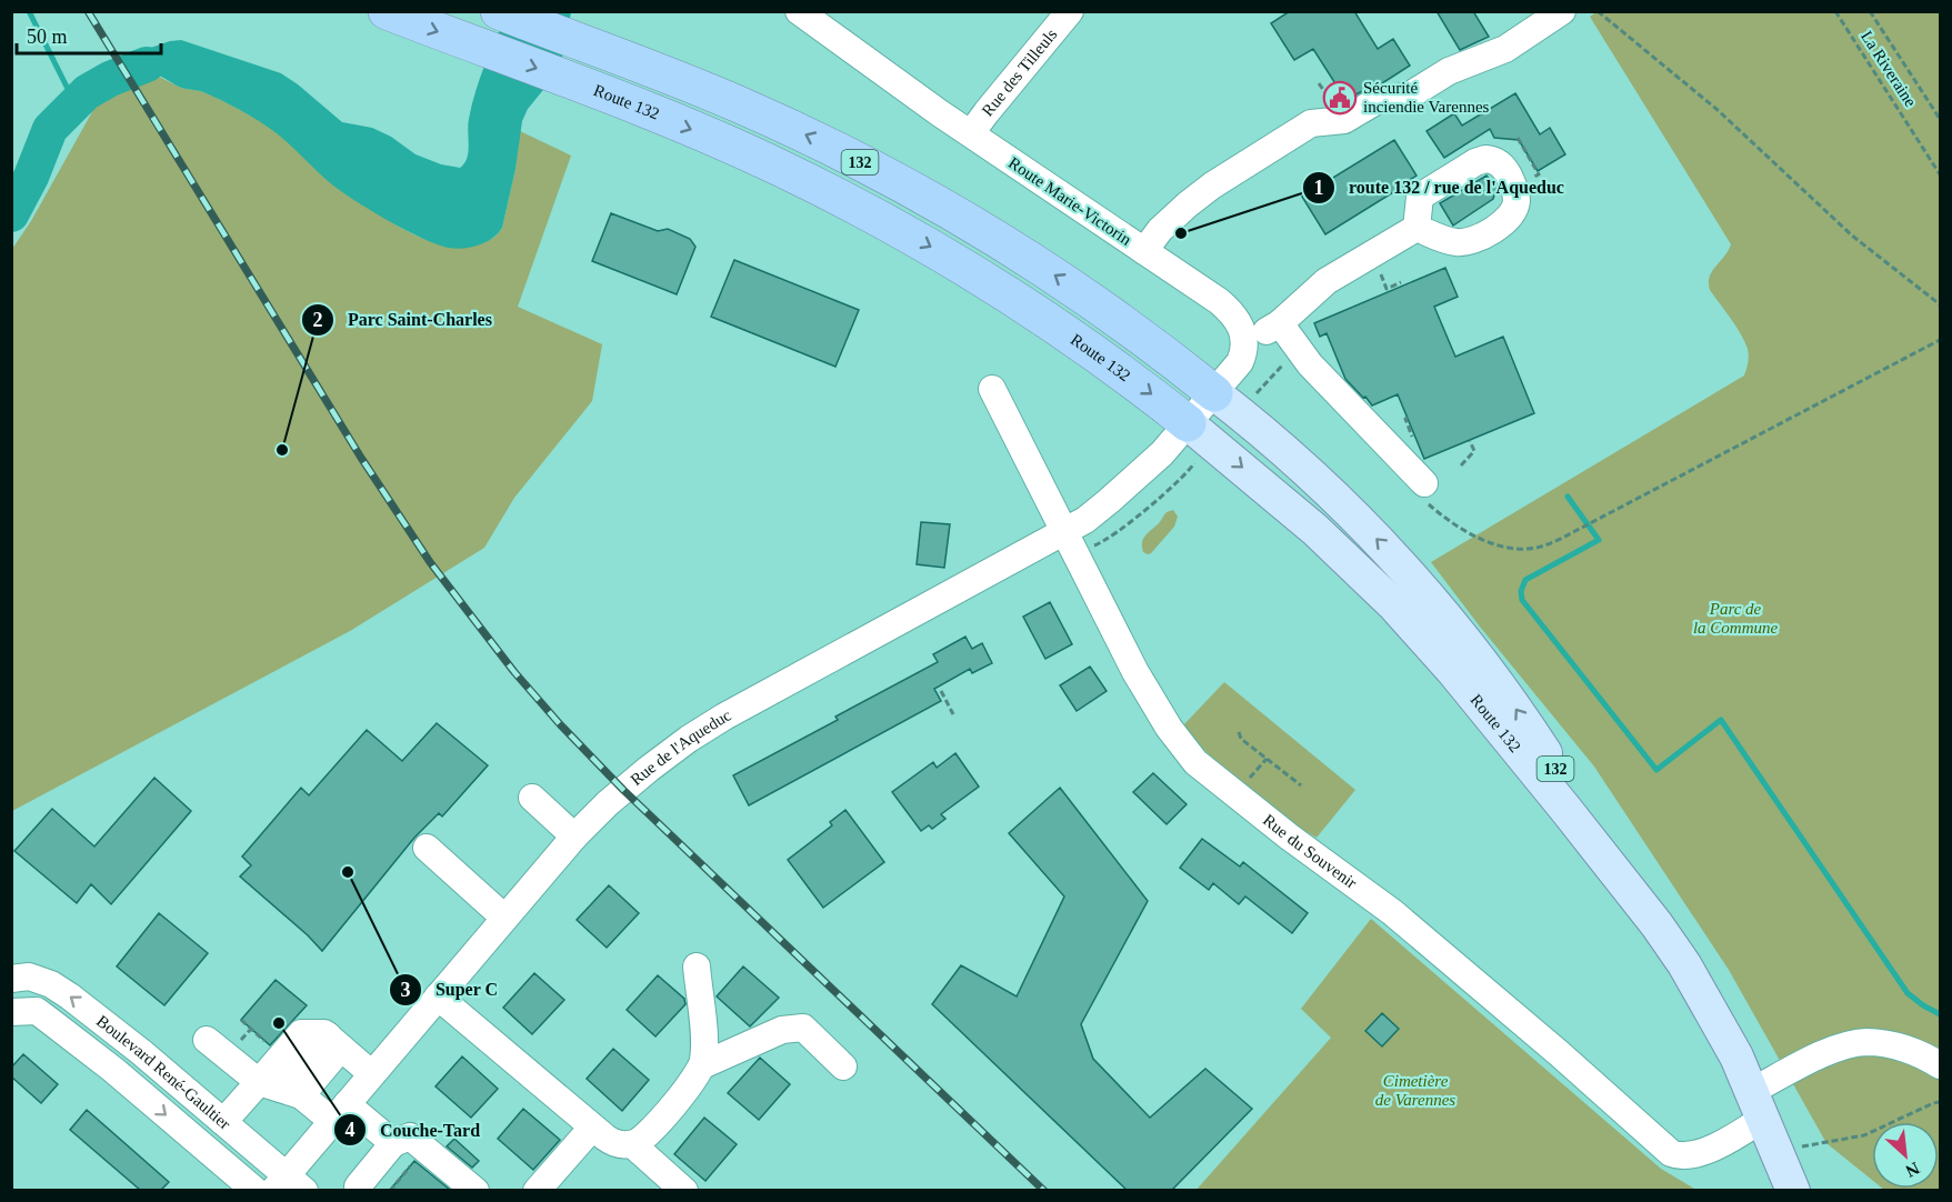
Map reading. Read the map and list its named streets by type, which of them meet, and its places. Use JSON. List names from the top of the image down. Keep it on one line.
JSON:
{"streets":{"highway":["Route 132","132"],"street":["Rue des Tilleuls","Route Marie-Victorin","Rue de l'Aqueduc","Rue du Souvenir","Boulevard René-Gaultier"],"path":["La Riveraine"]},"crossings":[["Rue des Tilleuls","Route Marie-Victorin"],["Route 132","Rue de l'Aqueduc"],["Route 132","Rue du Souvenir"],["Rue de l'Aqueduc","Rue du Souvenir"],["Rue de l'Aqueduc","Boulevard René-Gaultier"]],"parks":["Parc de la Commune","Cimetière de Varennes"],"places":{"public building":["Sécurité inciendie Varennes"],"other":["route 132 / rue de l'Aqueduc","Parc Saint-Charles","Super C","Couche-Tard"]},"scale_bar":"50 m","north":"bottom right"}
